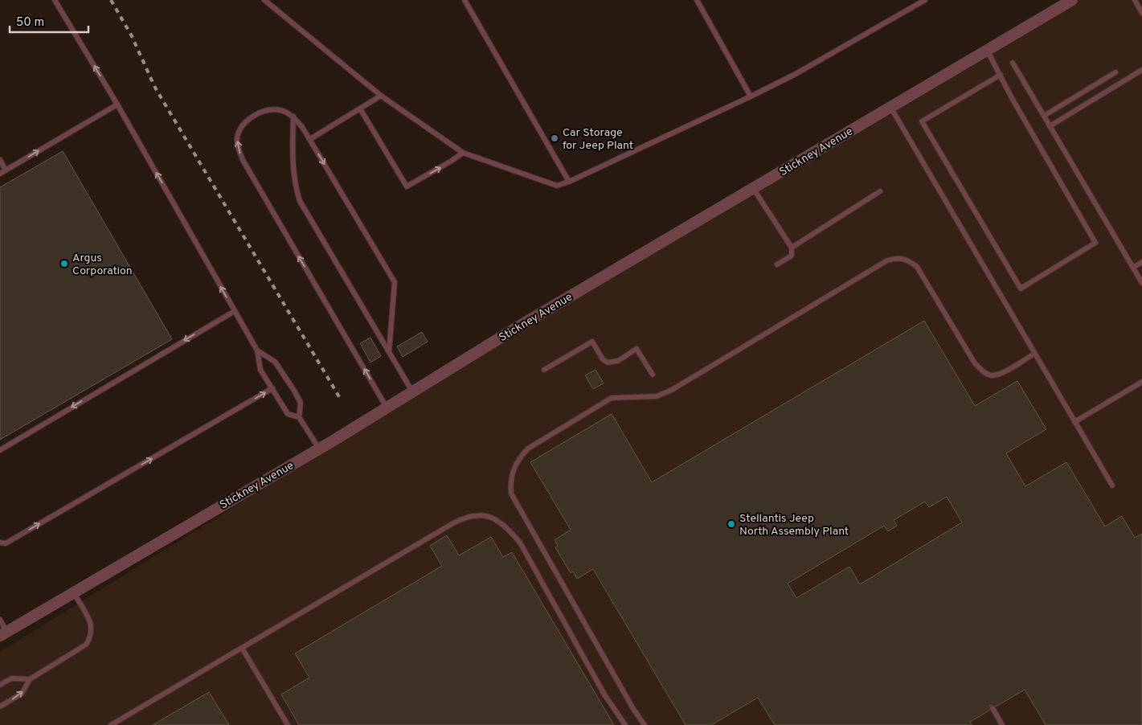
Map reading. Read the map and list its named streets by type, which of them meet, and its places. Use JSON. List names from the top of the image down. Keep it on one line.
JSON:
{"streets":{"street":["Stickney Avenue"]},"places":["Car Storage for Jeep Plant","Argus Corporation","Stellantis Jeep North Assembly Plant"],"scale_bar":"50 m"}
